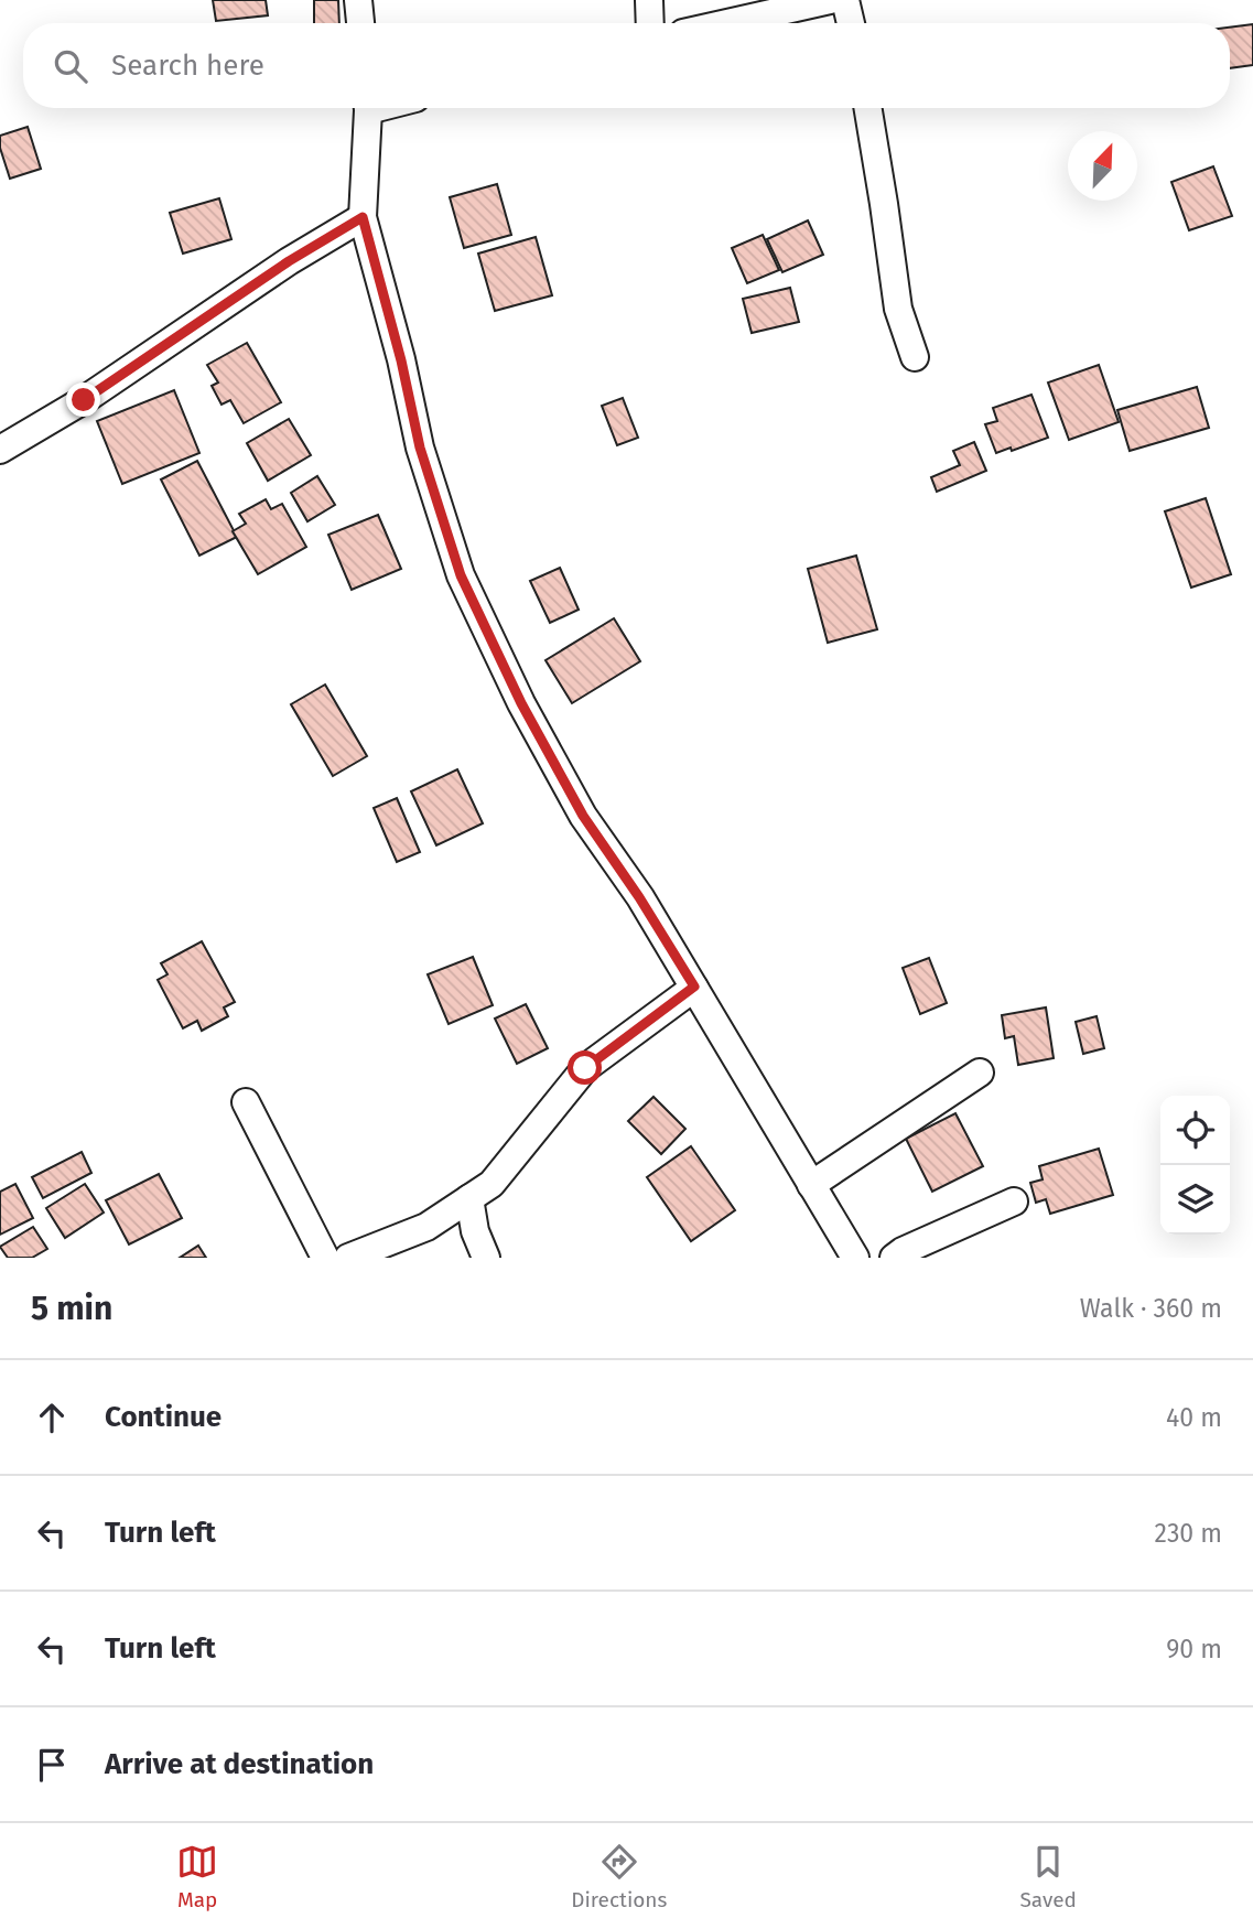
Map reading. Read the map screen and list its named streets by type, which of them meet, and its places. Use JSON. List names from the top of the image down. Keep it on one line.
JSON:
{"north":"top right","page":{"search":"Search here","heading":["5 min","Walk · 360 m"],"list":[["Continue","40 m"],["Turn left","230 m"],["Turn left","90 m"],"Arrive at destination"],"nav":["Map","Directions","Saved"]}}
